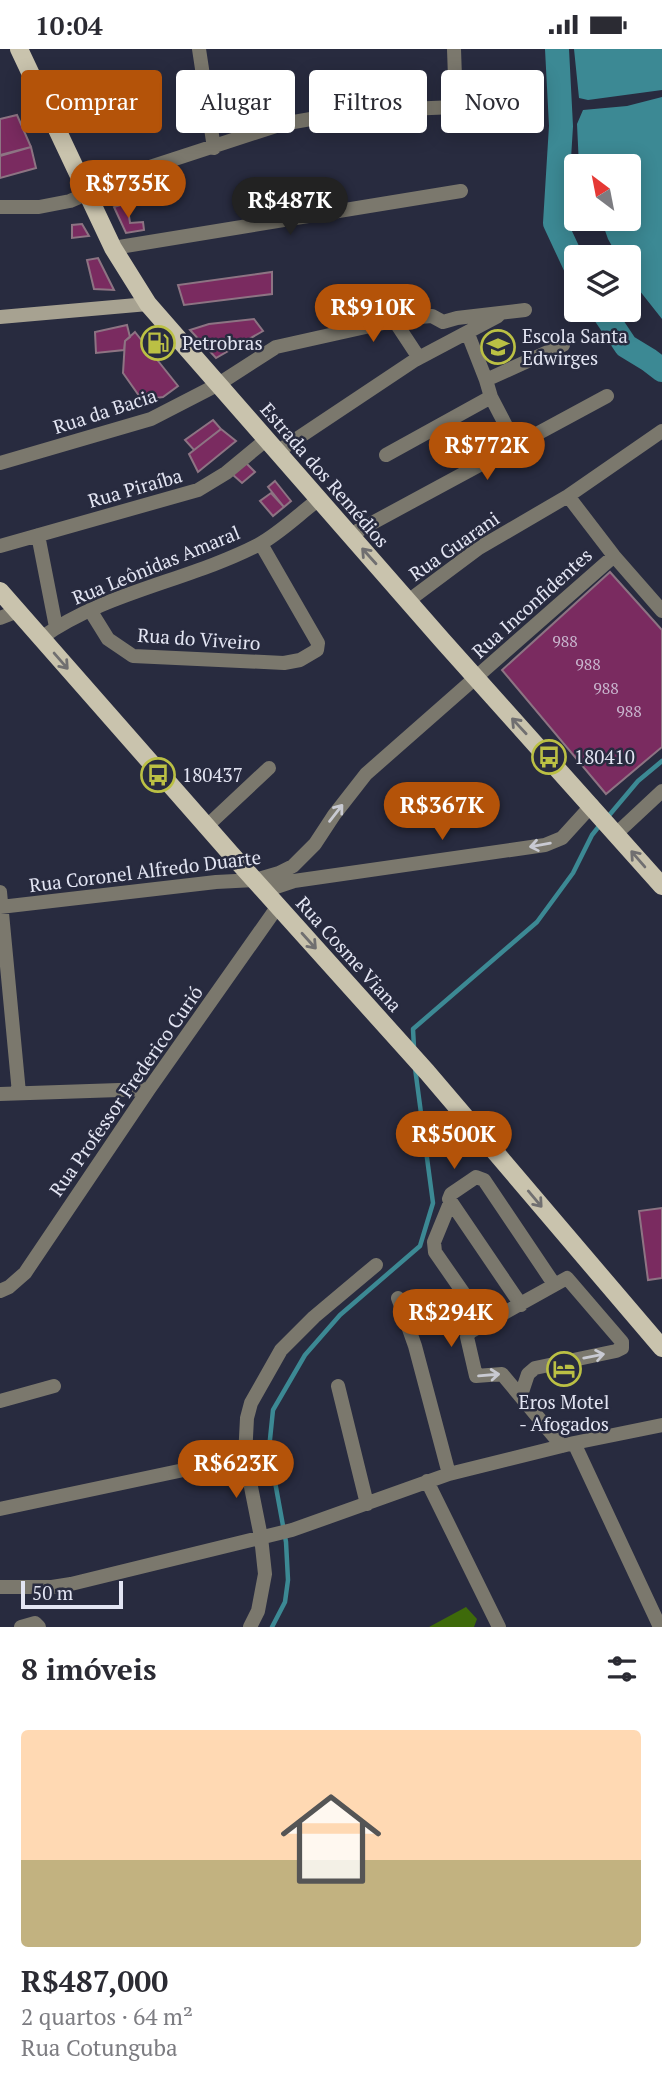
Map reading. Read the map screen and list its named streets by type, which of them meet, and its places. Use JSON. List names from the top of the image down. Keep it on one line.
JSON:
{"streets":{"main road":["Estrada dos Remédios","Rua Cosme Viana"],"street":["Rua da Bacia","Rua Piraíba","Rua Guarani","Rua Leônidas Amaral","Rua Inconfidentes","Rua do Viveiro","Rua Coronel Alfredo Duarte","Rua Professor Frederico Curió"]},"crossings":[["Rua da Bacia","Estrada dos Remédios"],["Rua da Bacia","Rua Piraíba"],["Estrada dos Remédios","Rua Piraíba"],["Estrada dos Remédios","Rua Guarani"],["Estrada dos Remédios","Rua Leônidas Amaral"],["Estrada dos Remédios","Rua Inconfidentes"],["Estrada dos Remédios","Rua Coronel Alfredo Duarte"],["Rua Leônidas Amaral","Rua do Viveiro"],["Rua Leônidas Amaral","Rua Cosme Viana"],["Rua Inconfidentes","Rua Coronel Alfredo Duarte"],["Rua Coronel Alfredo Duarte","Rua Cosme Viana"],["Rua Cosme Viana","Rua Professor Frederico Curió"]],"one_way":["Rua Coronel Alfredo Duarte","Rua Cosme Viana"],"places":{"fuel station":["Petrobras"],"school or university":["Escola Santa Edwirges"],"bus stop":["180410","180437"],"hotel":["Eros Motel - Afogados"]},"house_numbers":["988","988","988","988"],"scale_bar":"50 m","north":"top left","page":{"status":"10:04","chip":["Comprar","Alugar","Filtros","Novo"],"price":["R$735K","R$487K","R$910K","R$772K","R$367K","R$500K","R$294K","R$623K"],"scale":"50 m","heading":"8 imóveis","list":[{"name":"R$487,000","note":"2 quartos · 64 m² · Rua Cotunguba"}]}}
